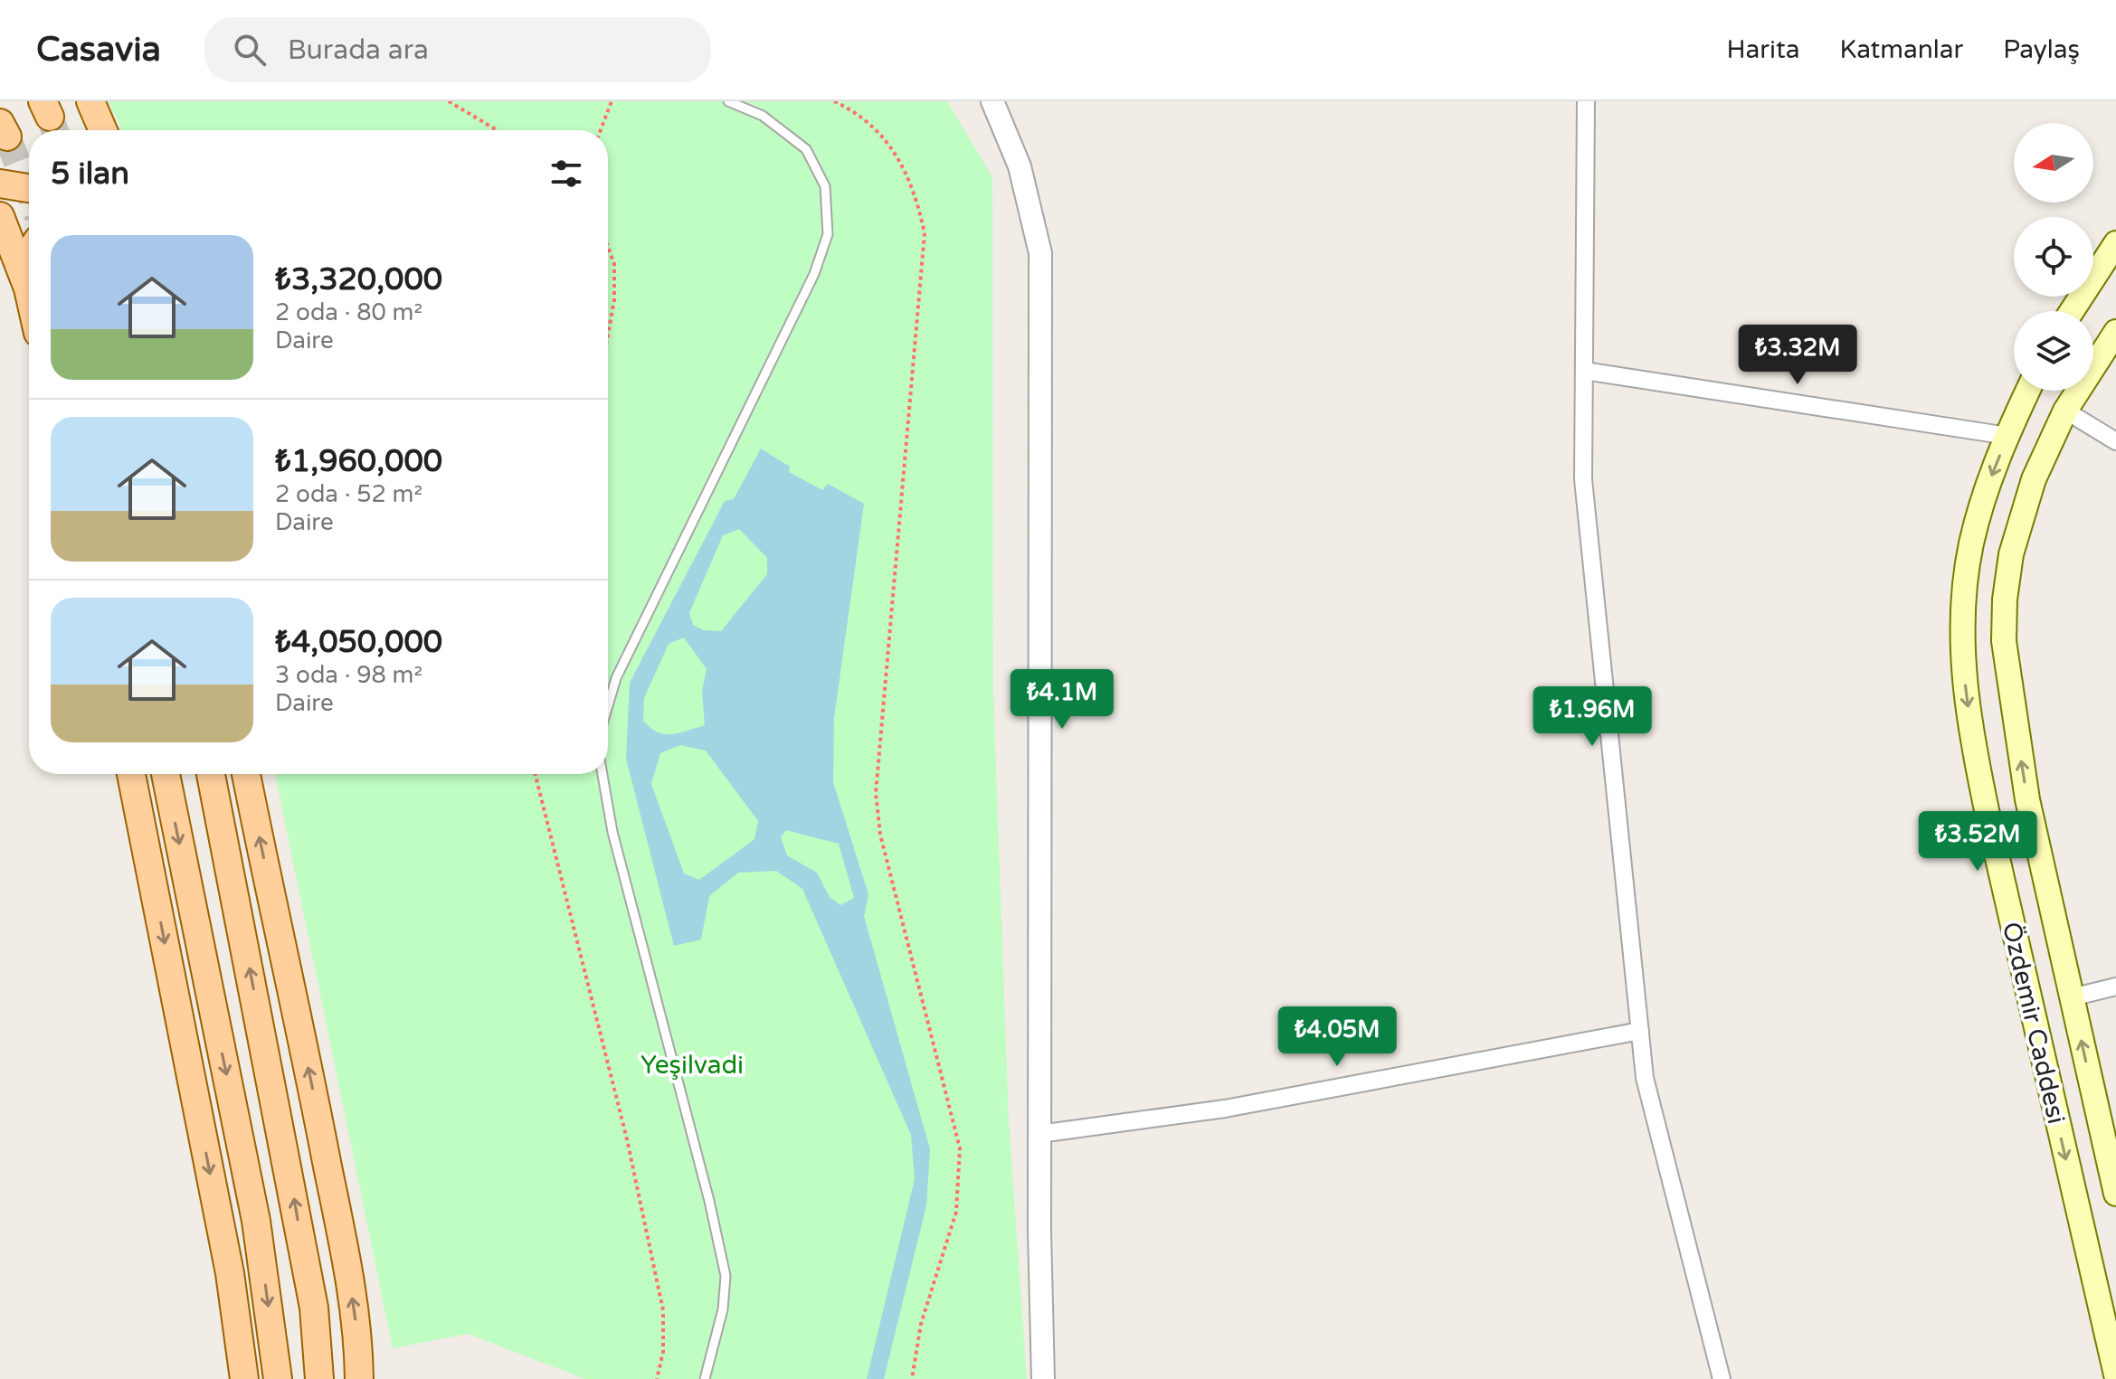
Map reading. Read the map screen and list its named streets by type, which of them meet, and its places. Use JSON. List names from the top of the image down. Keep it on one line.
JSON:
{"streets":{"main road":["Özdemir Caddesi"]},"parks":["Yeşilvadi"],"north":"left","page":{"header":"Casavia","search":"Burada ara","nav":["Harita","Katmanlar","Paylaş"],"heading":"5 ilan","list":[{"name":"₺3,320,000","note":"2 oda · 80 m² · Daire"},{"name":"₺1,960,000","note":"2 oda · 52 m² · Daire"},{"name":"₺4,050,000","note":"3 oda · 98 m² · Daire"}],"price":["₺3.32M","₺4.1M","₺1.96M","₺3.52M","₺4.05M"]}}
